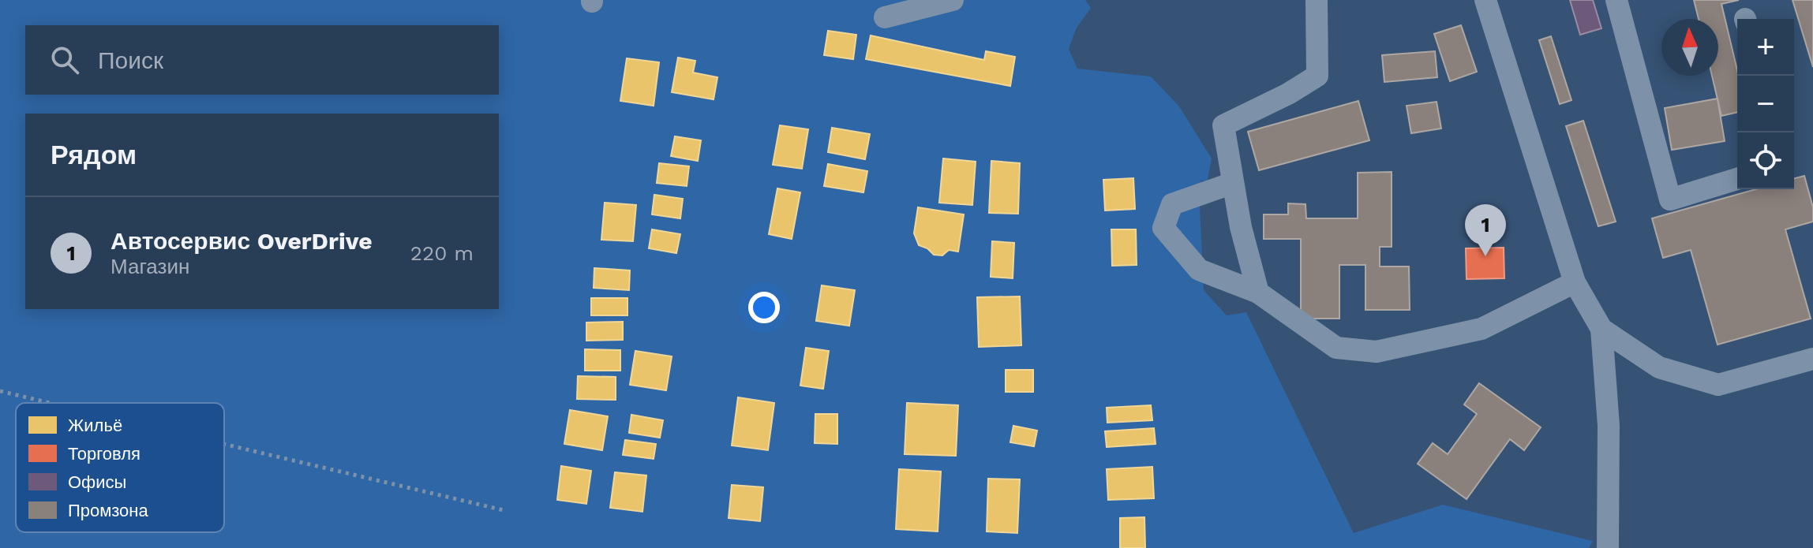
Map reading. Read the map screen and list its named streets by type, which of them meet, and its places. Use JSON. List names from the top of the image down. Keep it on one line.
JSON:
{"legend":["Жильё","Торговля","Офисы","Промзона"],"north":"top","page":{"map_buttons":["+","−"],"search":"Поиск","heading":"Рядом","list":[{"mark":"1","name":"Автосервис OverDrive","note":"Магазин","value":"220 m"}],"pins":"1"}}
